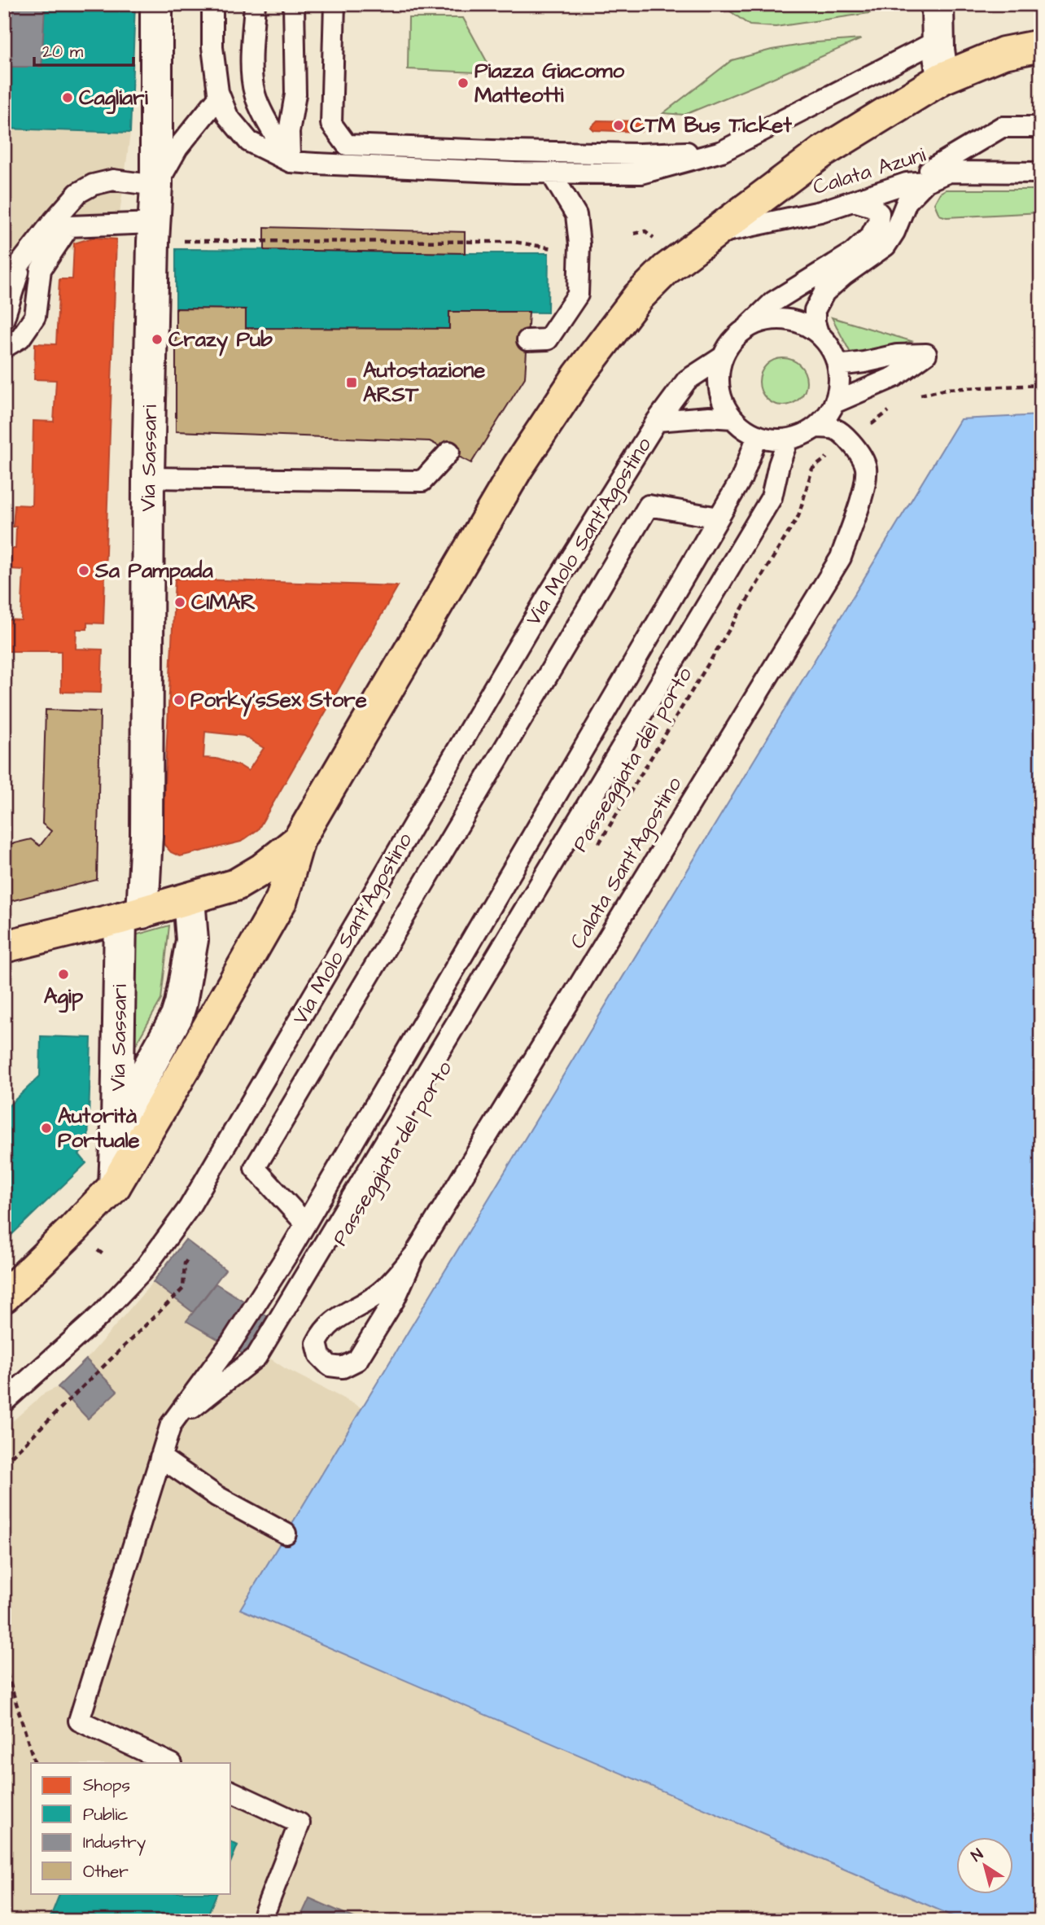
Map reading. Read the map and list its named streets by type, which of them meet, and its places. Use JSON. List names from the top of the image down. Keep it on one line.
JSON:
{"streets":{"street":["Via Sassari"],"lane":["Calata Azuni","Via Molo Sant'Agostino","Calata Sant'Agostino"],"path":["Passeggiata del porto"]},"crossings":[["Passeggiata del porto","Calata Sant'Agostino"]],"places":{"other":["Piazza Giacomo Matteotti","Cagliari","CTM Bus Ticket","Crazy Pub","Sa Pampada","CIMAR","Porky'sSex Store","Agip","Autorità Portuale"],"transit":["Autostazione ARST"]},"legend":["Shops","Public","Industry","Other"],"scale_bar":"20 m","north":"top left"}
